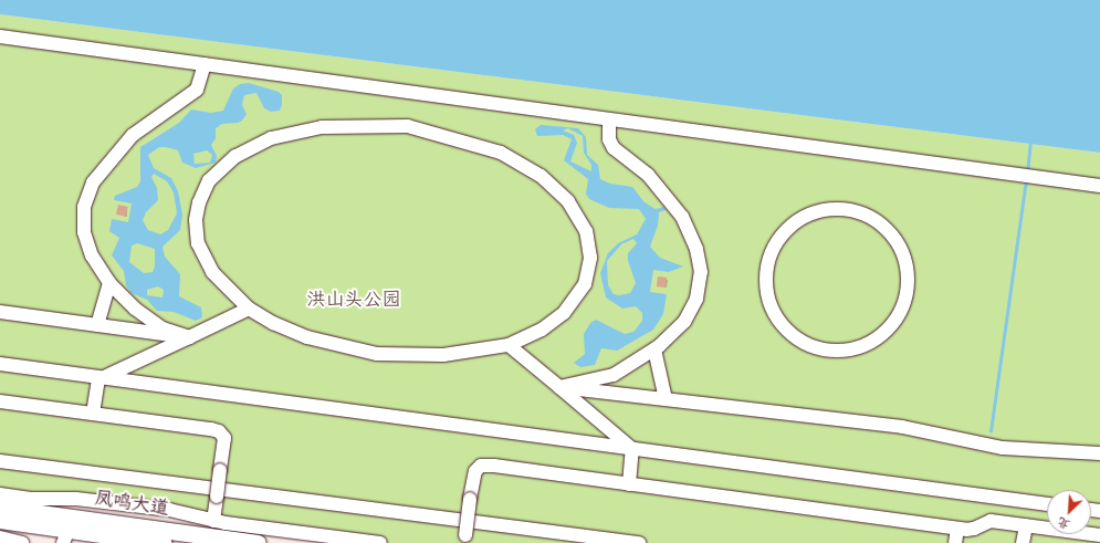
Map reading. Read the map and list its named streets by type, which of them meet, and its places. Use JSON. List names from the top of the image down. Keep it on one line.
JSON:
{"streets":{"main road":["凤鸣大道"]},"parks":["洪山头公园"],"north":"bottom left"}
